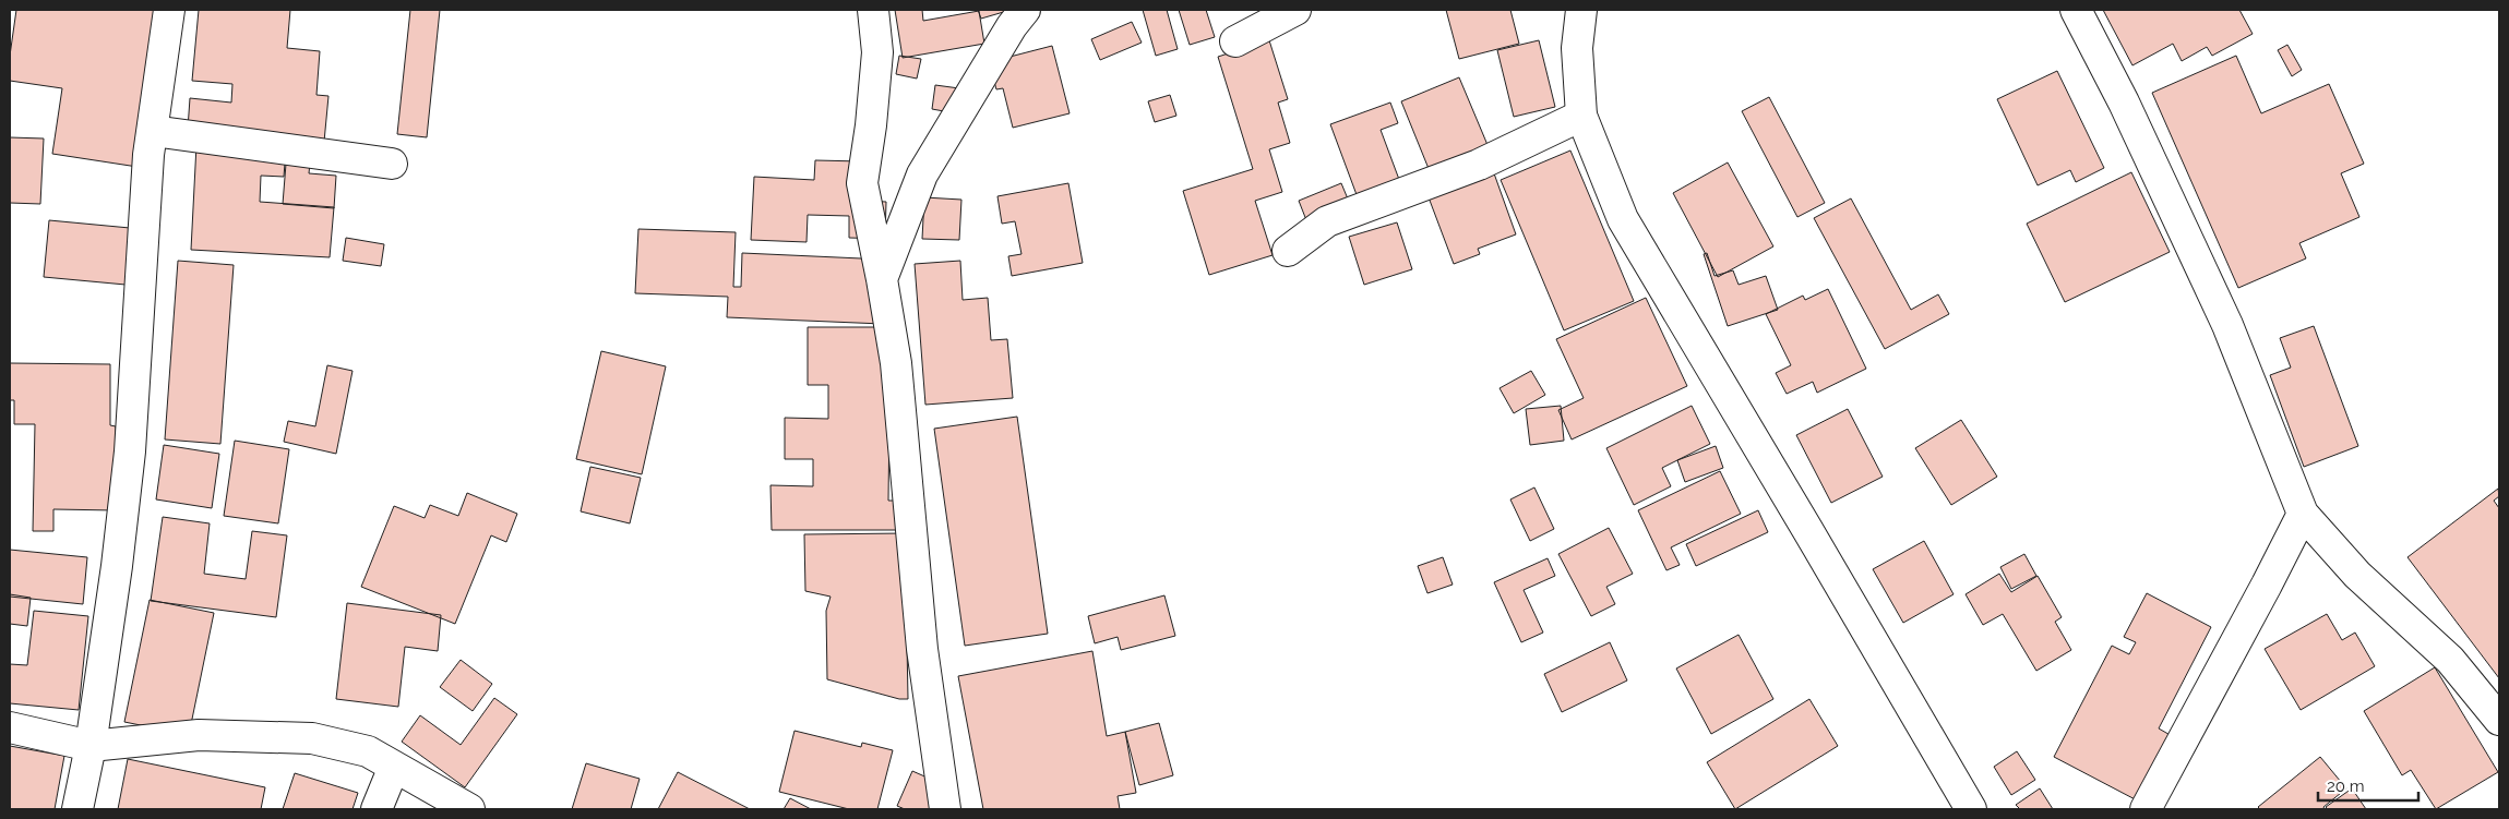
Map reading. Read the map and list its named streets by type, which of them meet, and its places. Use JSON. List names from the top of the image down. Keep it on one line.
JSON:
{"scale_bar":"20 m"}
